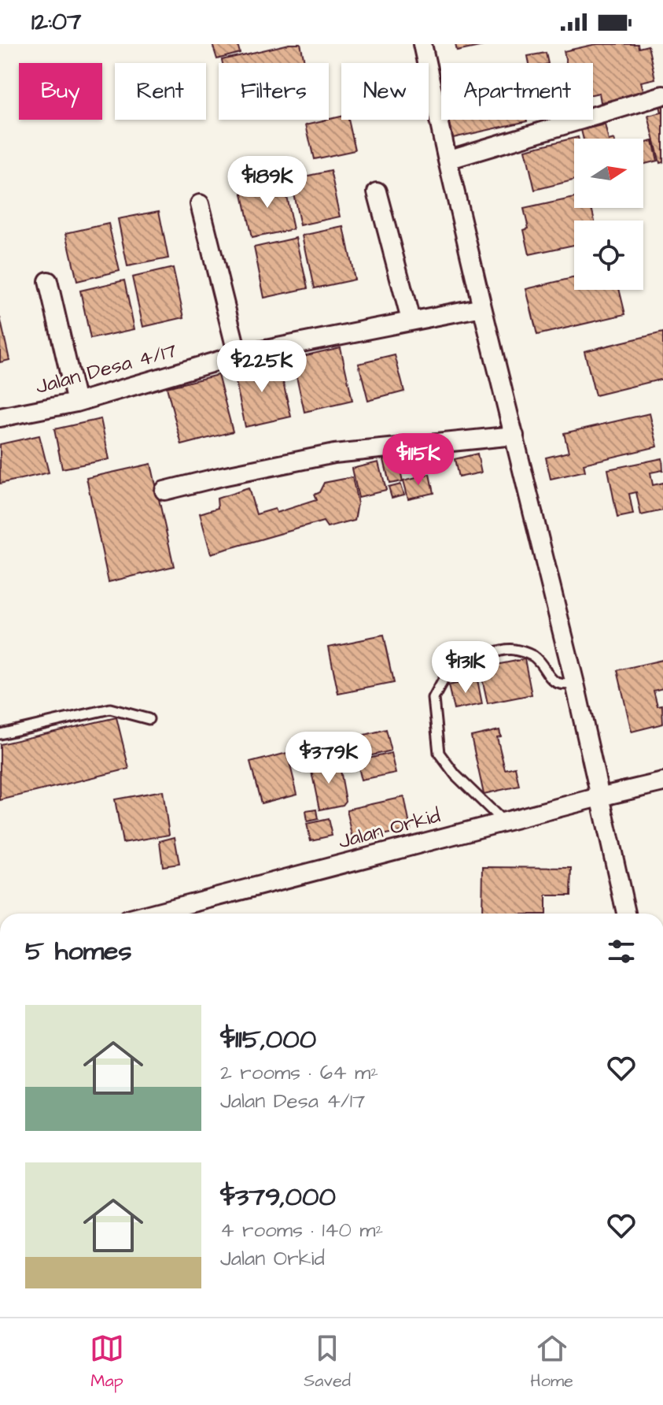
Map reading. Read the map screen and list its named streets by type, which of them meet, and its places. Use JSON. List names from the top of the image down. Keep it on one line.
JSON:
{"streets":{"street":["Jalan Desa 4/17","Jalan Orkid"]},"north":"right","page":{"status":"12:07","chip":["Buy","Rent","Filters","New","Apartment"],"price":["$189K","$225K","$115K","$131K","$379K"],"heading":"5 homes","list":[{"name":"$115,000","note":"2 rooms · 64 m² · Jalan Desa 4/17"},{"name":"$379,000","note":"4 rooms · 140 m² · Jalan Orkid"}],"tabs":["Map","Saved","Home"]}}
